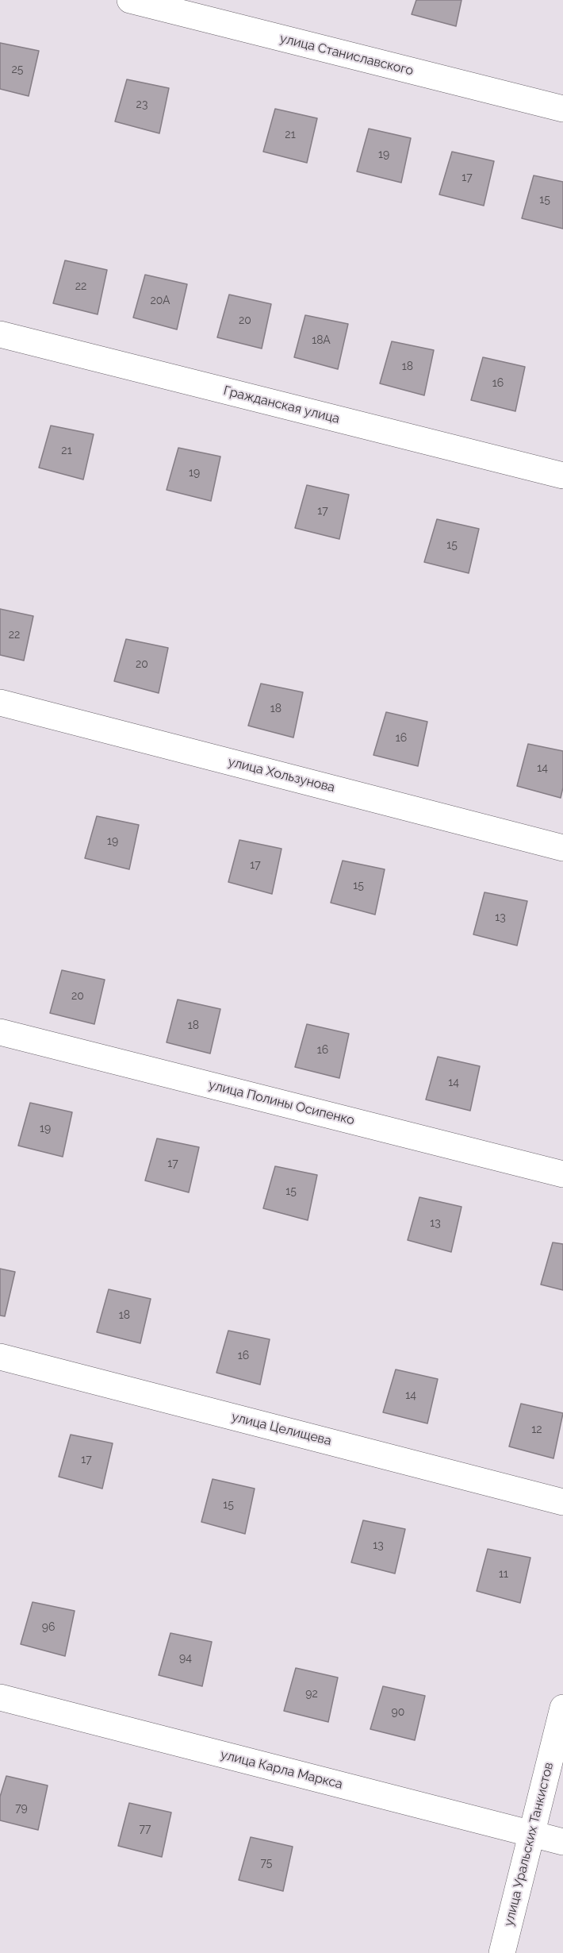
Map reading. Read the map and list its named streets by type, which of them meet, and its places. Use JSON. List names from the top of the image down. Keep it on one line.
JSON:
{"streets":{"street":["улица Станиславского","Гражданская улица","улица Хользунова","улица Полины Осипенко","улица Целищева","улица Карла Маркса","улица Уральских Танкистов"]},"crossings":[["улица Карла Маркса","улица Уральских Танкистов"]],"house_numbers":["25","23","21","19","17","15","22","20А","20","18А","18","16","21","19","17","15","22","20","18","16","14","19","17","15","13","20","18","16","14","19","17","15","13","18","16","14","12","17","15","13","11","96","94","92","90","79","77","75"]}
